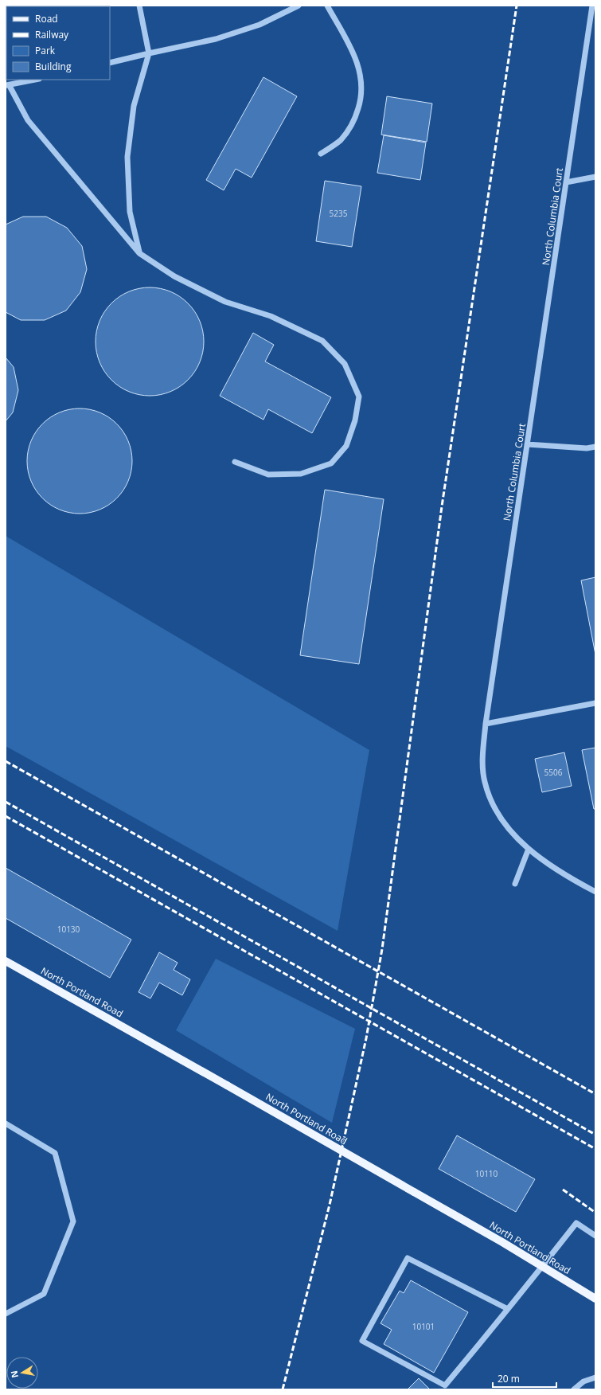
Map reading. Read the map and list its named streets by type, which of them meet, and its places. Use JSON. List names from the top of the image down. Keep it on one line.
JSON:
{"streets":{"main road":["North Portland Road"],"street":["North Columbia Court"]},"house_numbers":["5235","5506","10130","10110","10101"],"legend":["Road","Railway","Park","Building"],"scale_bar":"20 m","north":"left"}
